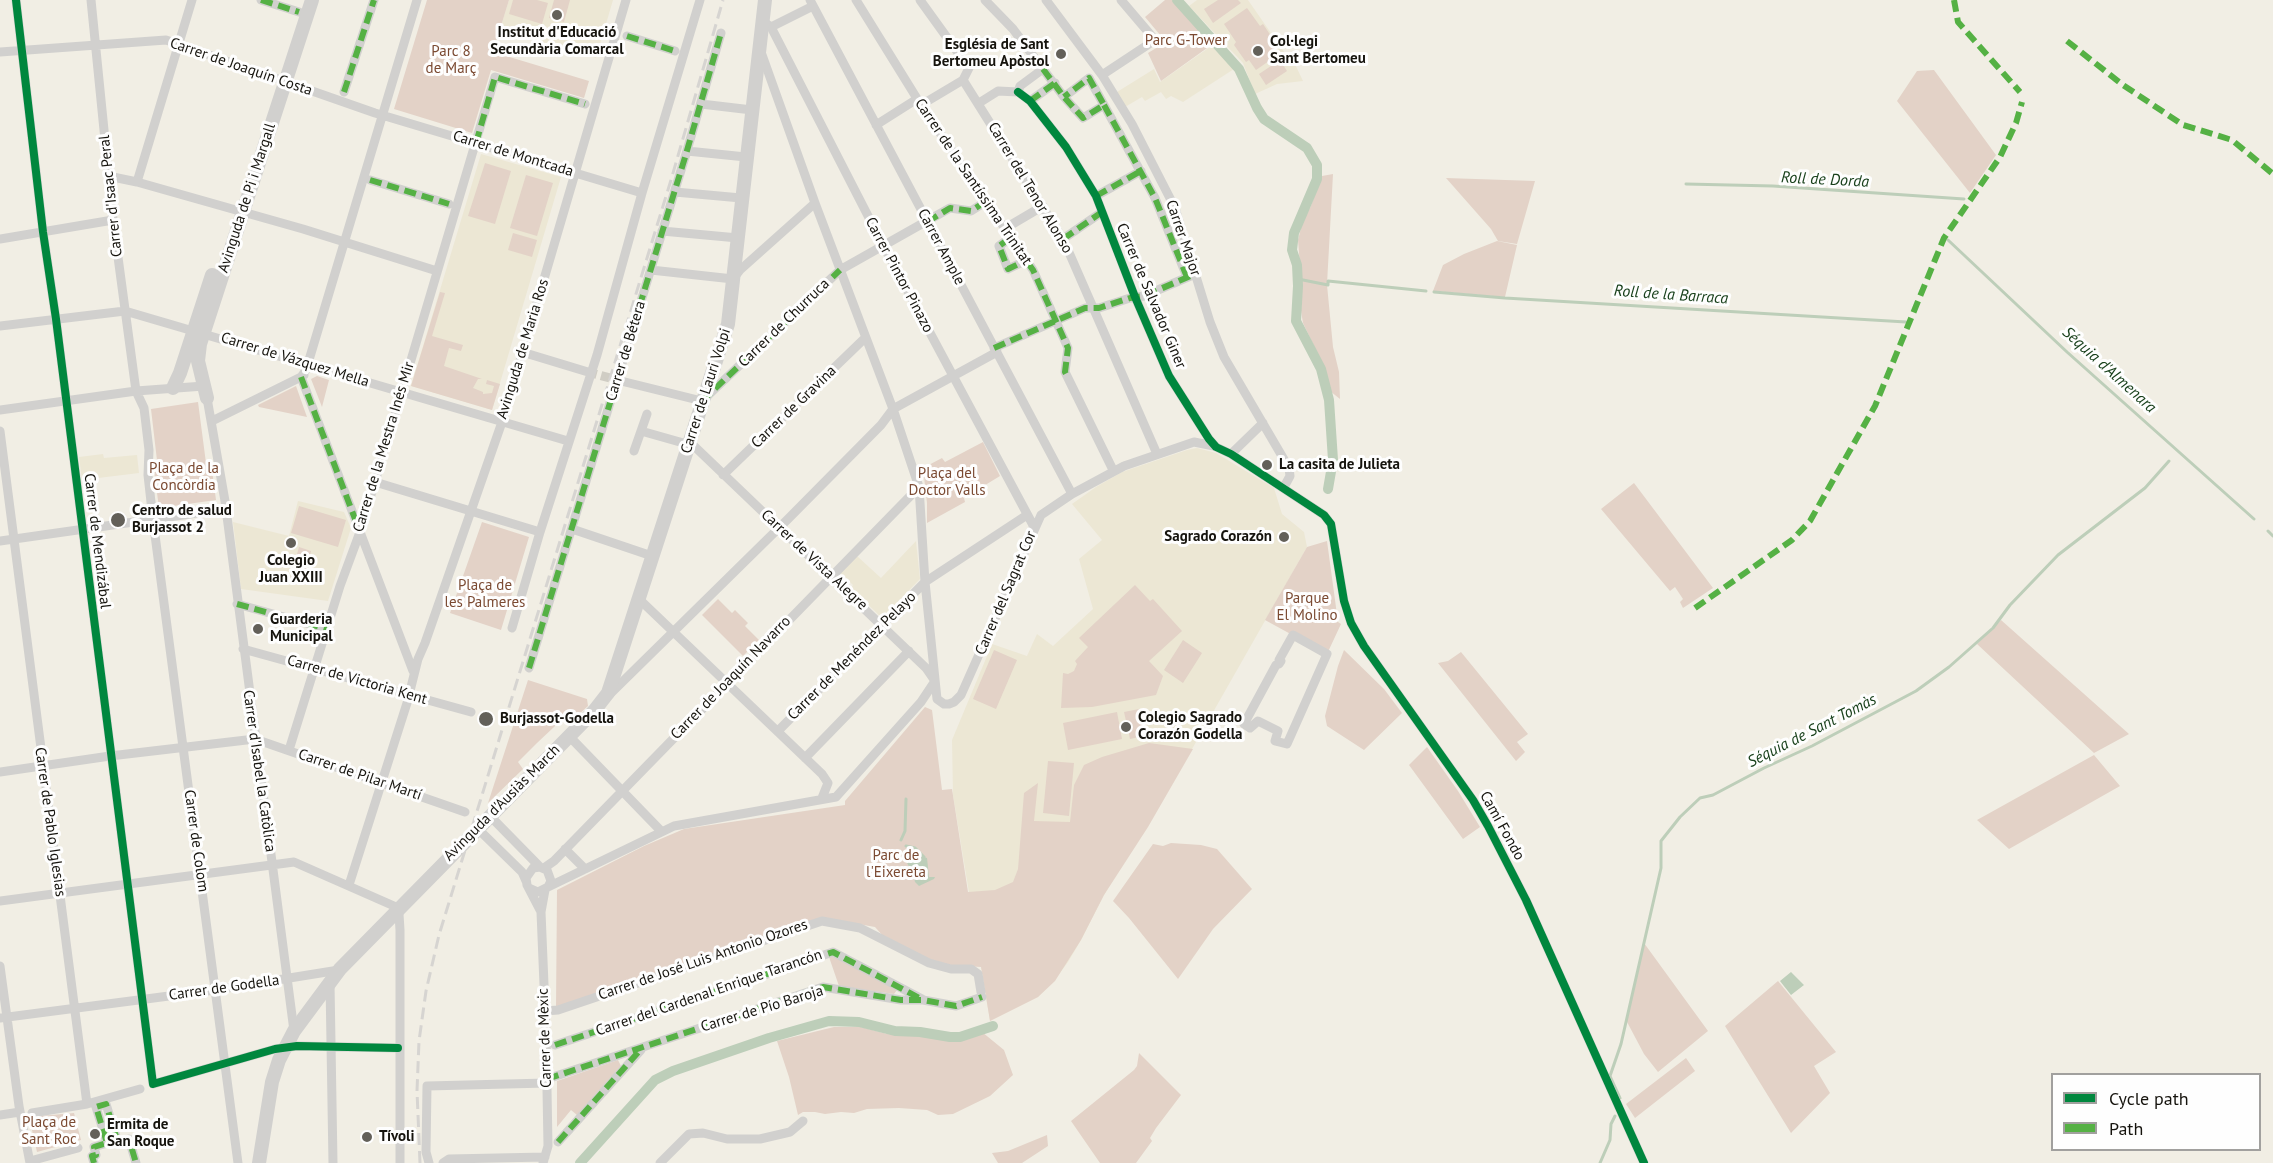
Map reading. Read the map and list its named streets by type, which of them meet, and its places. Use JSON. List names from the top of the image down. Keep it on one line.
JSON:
{"streets":{"street":["Carrer de Joaquín Costa","Carrer de Montcada","Carrer de la Santíssima Trinitat","Carrer del Tenor Alonso","Carrer d'Isaac Peral","Avinguda de Pi i Margall","Carrer Major","Carrer Ample","Carrer Pintor Pinazo","Carrer de Salvador Giner","Carrer de Churruca","Avinguda de Maria Ros","Carrer de Bétera","Carrer de Vázquez Mella","Carrer de Lauri Volpi","Carrer de Gravina","Carrer de la Mestra Inés Mir","Carrer de Mendizábal","Carrer de Vista Alegre","Carrer del Sagrat Cor","Carrer de Menéndez Pelayo","Carrer de Joaquín Navarro","Carrer de Victoria Kent","Carrer d'Isabel la Catòlica","Carrer de Pilar Martí","Avinguda d'Ausiàs March","Carrer de Pablo Iglesias","Camí Fondo","Carrer de Colom","Carrer de José Luis Antonio Ozores","Carrer de Godella","Carrer del Cardenal Enrique Tarancón","Carrer de Pío Baroja","Carrer de Mèxic"]},"crossings":[["Carrer de Joaquín Costa","Carrer de Montcada"],["Carrer de Joaquín Costa","Carrer d'Isaac Peral"],["Carrer de Joaquín Costa","Avinguda de Pi i Margall"],["Carrer de Joaquín Costa","Carrer de Mendizábal"],["Carrer de Montcada","Avinguda de Maria Ros"],["Carrer de Montcada","Carrer de Bétera"],["Carrer de Montcada","Carrer de la Mestra Inés Mir"],["Carrer de la Santíssima Trinitat","Carrer de Churruca"],["Carrer de la Santíssima Trinitat","Carrer del Sagrat Cor"],["Carrer del Tenor Alonso","Carrer del Sagrat Cor"],["Carrer d'Isaac Peral","Carrer de Vázquez Mella"],["Avinguda de Pi i Margall","Carrer de Vázquez Mella"],["Carrer Major","Carrer de Salvador Giner"],["Carrer Ample","Carrer de Churruca"],["Carrer Ample","Carrer del Sagrat Cor"],["Carrer Pintor Pinazo","Carrer de Churruca"],["Carrer Pintor Pinazo","Carrer de Lauri Volpi"],["Carrer Pintor Pinazo","Carrer del Sagrat Cor"],["Carrer Pintor Pinazo","Carrer de Menéndez Pelayo"],["Carrer de Salvador Giner","Carrer del Sagrat Cor"],["Carrer de Salvador Giner","Camí Fondo"],["Carrer de Churruca","Carrer de Lauri Volpi"],["Avinguda de Maria Ros","Carrer de Vázquez Mella"],["Avinguda de Maria Ros","Carrer de Victoria Kent"],["Avinguda de Maria Ros","Carrer de Pilar Martí"],["Carrer de Bétera","Carrer de Vázquez Mella"],["Carrer de Vázquez Mella","Carrer de la Mestra Inés Mir"],["Carrer de Lauri Volpi","Carrer de Vista Alegre"],["Carrer de Lauri Volpi","Avinguda d'Ausiàs March"],["Carrer de Gravina","Carrer de Vista Alegre"],["Carrer de la Mestra Inés Mir","Carrer de Victoria Kent"],["Carrer de la Mestra Inés Mir","Carrer de Pilar Martí"],["Carrer de Mendizábal","Carrer de Colom"],["Carrer de Mendizábal","Carrer de Godella"],["Carrer de Vista Alegre","Carrer del Sagrat Cor"],["Carrer de Vista Alegre","Carrer de Menéndez Pelayo"],["Carrer de Vista Alegre","Carrer de Joaquín Navarro"],["Carrer de Vista Alegre","Avinguda d'Ausiàs March"],["Carrer de Joaquín Navarro","Carrer de Mèxic"],["Carrer de Victoria Kent","Carrer d'Isabel la Catòlica"],["Carrer d'Isabel la Catòlica","Carrer de Pilar Martí"],["Carrer d'Isabel la Catòlica","Avinguda d'Ausiàs March"],["Carrer d'Isabel la Catòlica","Carrer de Godella"],["Avinguda d'Ausiàs March","Carrer de Godella"],["Avinguda d'Ausiàs March","Carrer de Mèxic"],["Carrer de Pablo Iglesias","Carrer de Godella"],["Carrer de Colom","Carrer de Godella"],["Carrer de José Luis Antonio Ozores","Carrer de Pío Baroja"],["Carrer de José Luis Antonio Ozores","Carrer de Mèxic"],["Carrer del Cardenal Enrique Tarancón","Carrer de Pío Baroja"],["Carrer de Pío Baroja","Carrer de Mèxic"]],"water":["Roll de Dorda","Roll de la Barraca","Séquia d'Almenara","Séquia de Sant Tomàs"],"parks":["Parc G-Tower","Parc 8 de Març","Plaça de la Concòrdia","Plaça del Doctor Valls","Plaça de les Palmeres","Parque El Molino","Parc de l'Eixereta","Plaça de Sant Roc"],"places":["Institut d'Educació Secundària Comarcal","Col·legi Sant Bertomeu","Església de Sant Bertomeu Apòstol","La casita de Julieta","Centro de salud Burjassot 2","Sagrado Corazón","Colegio Juan XXIII","Guarderia Municipal","Burjassot-Godella","Colegio Sagrado Corazón Godella","Ermita de San Roque","Tívoli"],"legend":["Cycle path","Path"]}
